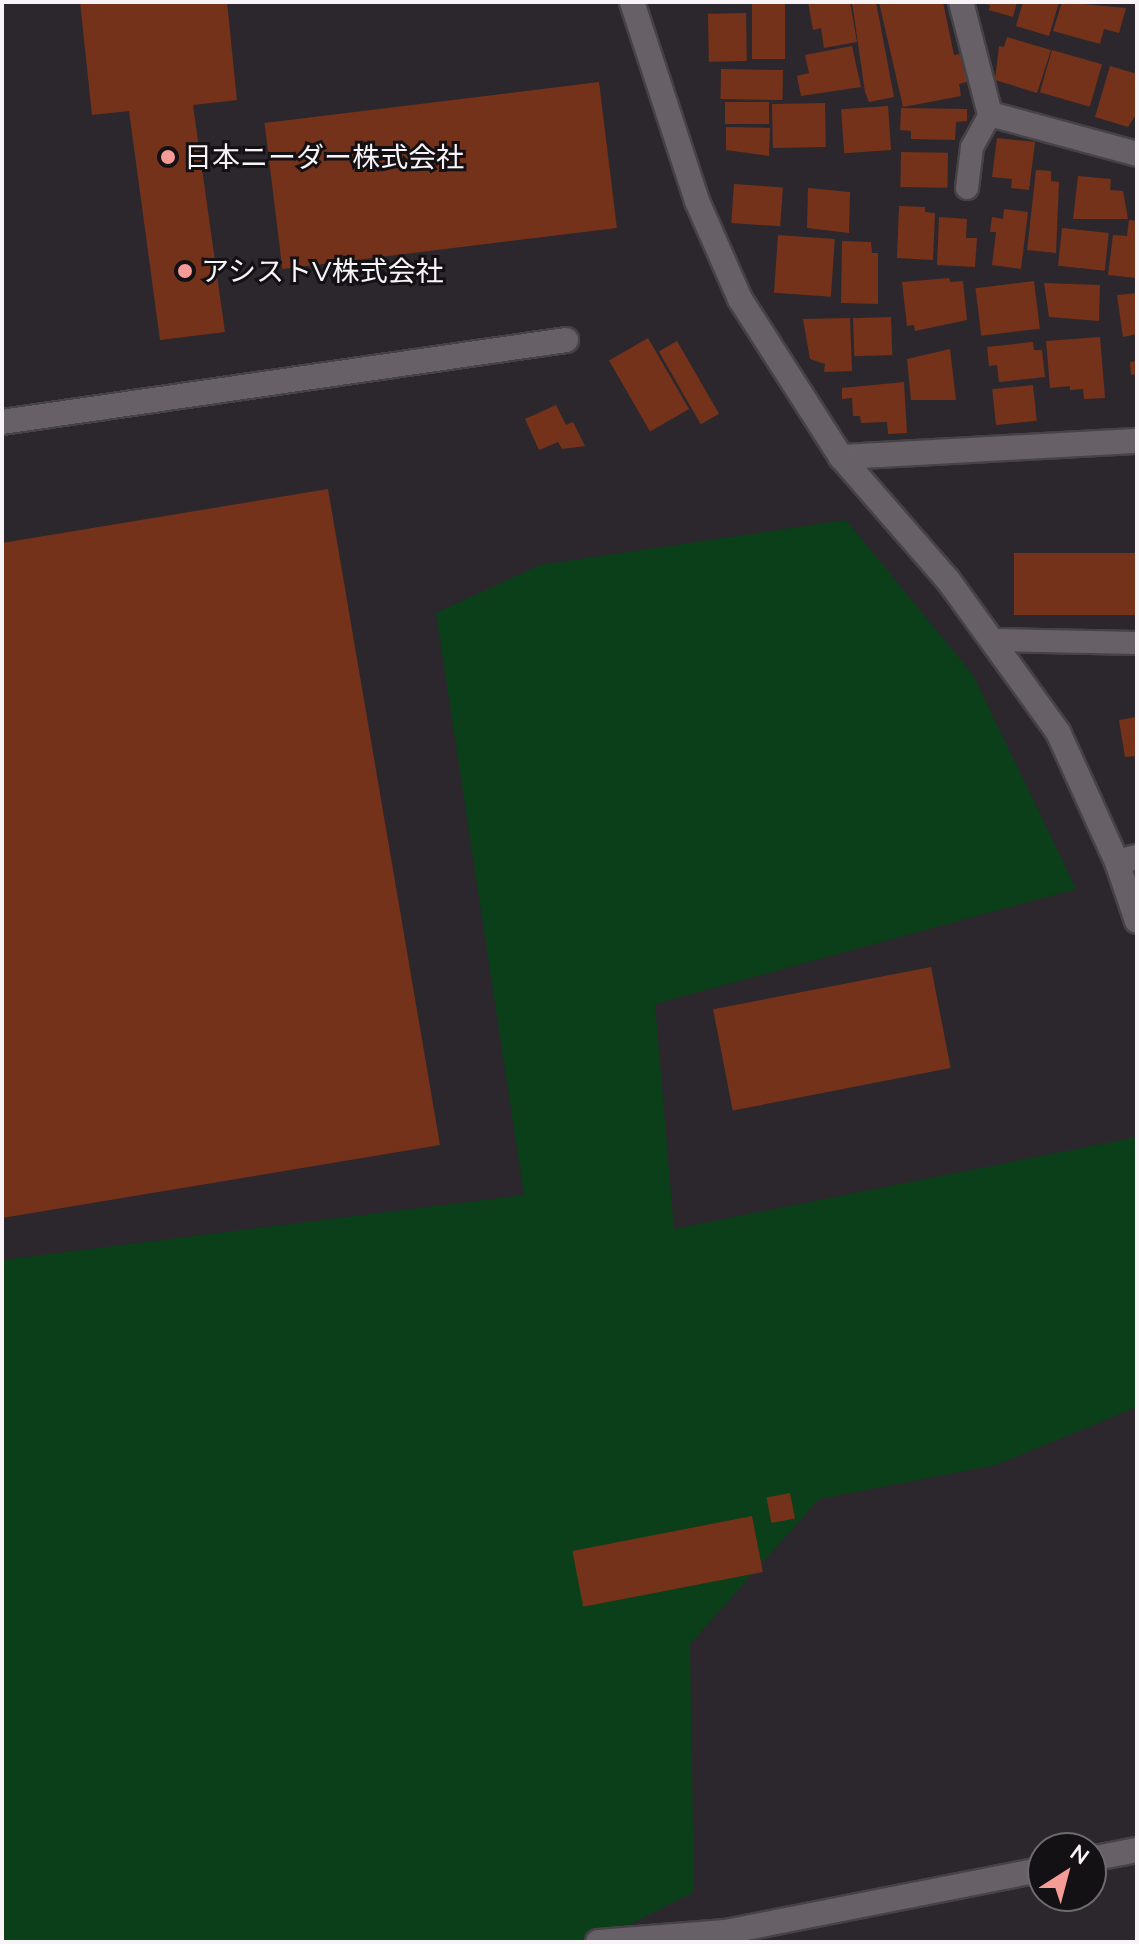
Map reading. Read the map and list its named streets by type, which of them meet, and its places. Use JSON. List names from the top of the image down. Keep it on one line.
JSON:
{"places":["日本ニーダー株式会社","アシストV株式会社"],"north":"top right"}
